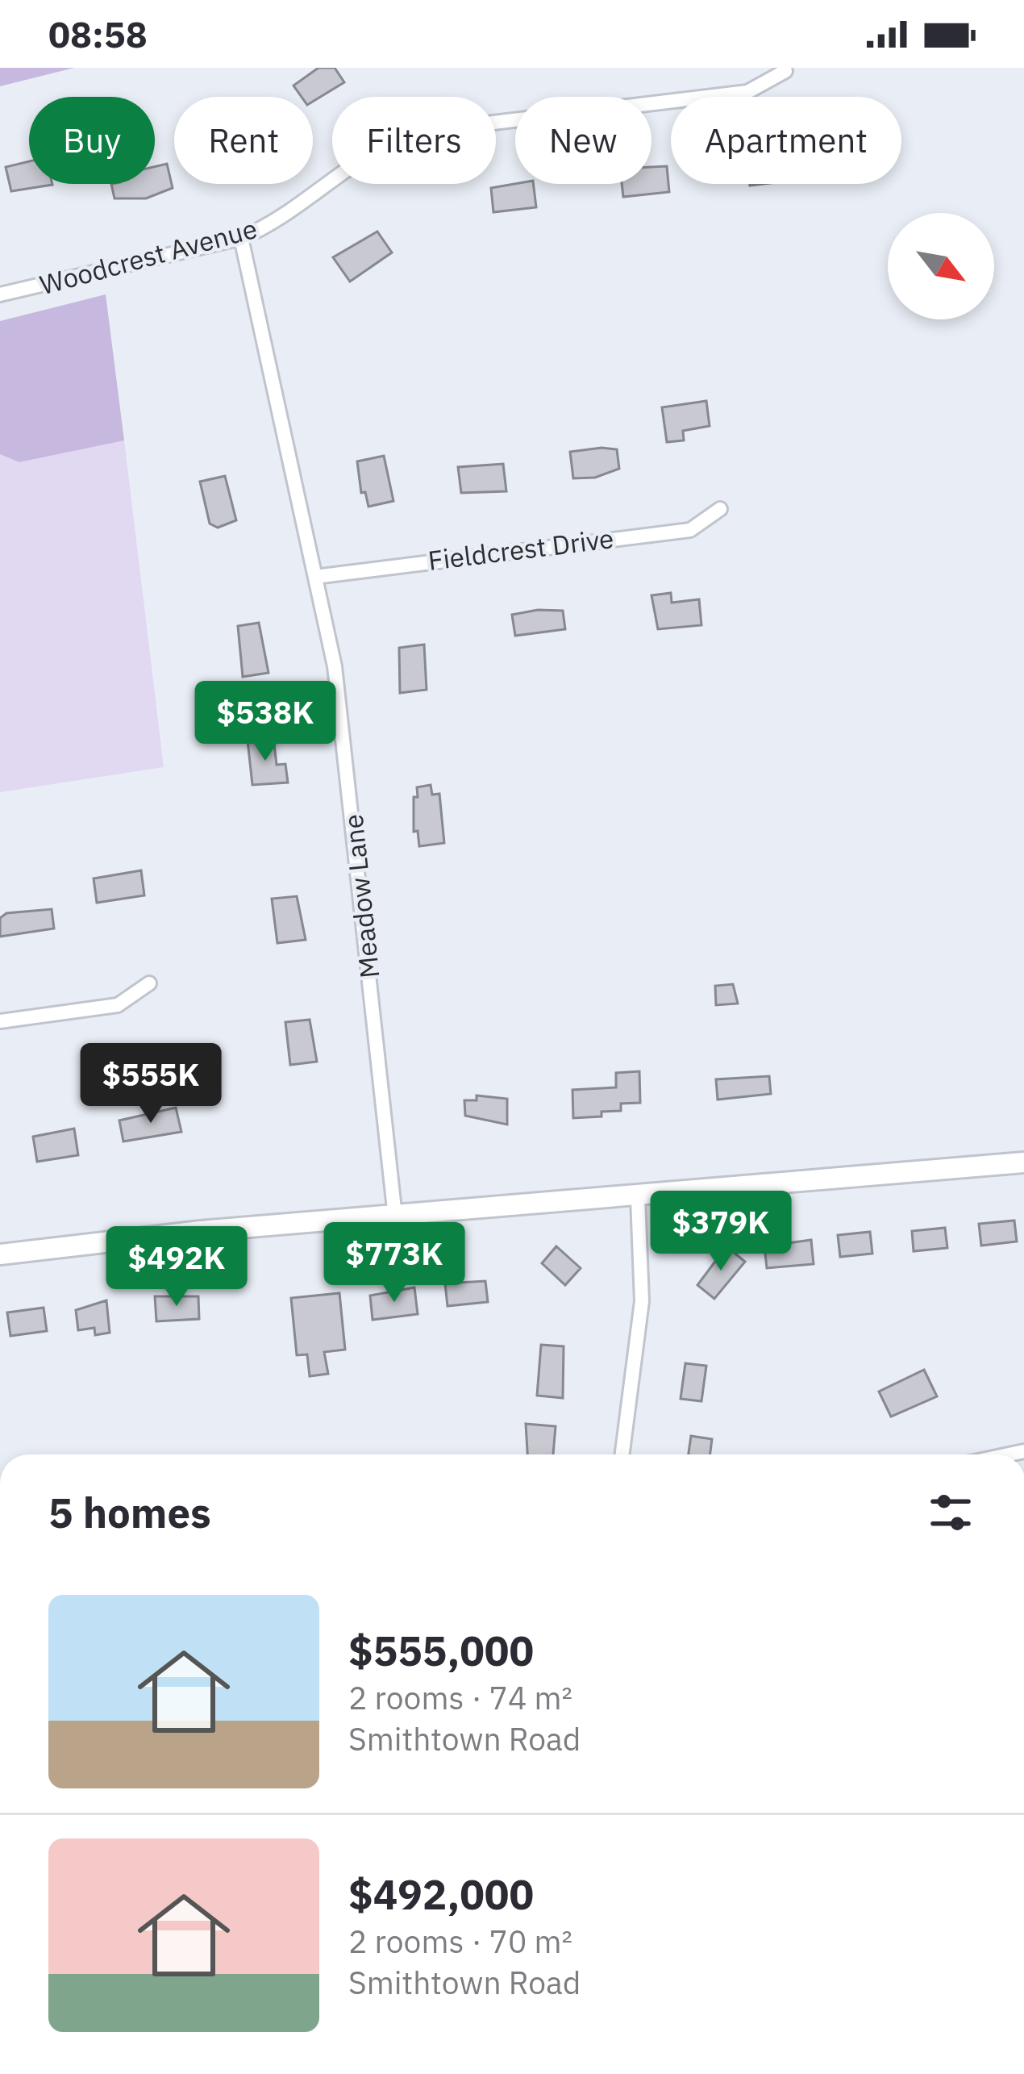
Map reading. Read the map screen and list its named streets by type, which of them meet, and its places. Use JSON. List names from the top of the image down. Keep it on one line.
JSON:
{"streets":{"street":["Woodcrest Avenue","Fieldcrest Drive","Meadow Lane"]},"crossings":[["Woodcrest Avenue","Meadow Lane"],["Fieldcrest Drive","Meadow Lane"]],"north":"bottom right","page":{"status":"08:58","chip":["Buy","Rent","Filters","New","Apartment"],"price":["$538K","$555K","$379K","$773K","$492K"],"heading":"5 homes","list":[{"name":"$555,000","note":"2 rooms · 74 m² · Smithtown Road"},{"name":"$492,000","note":"2 rooms · 70 m² · Smithtown Road"}]}}
